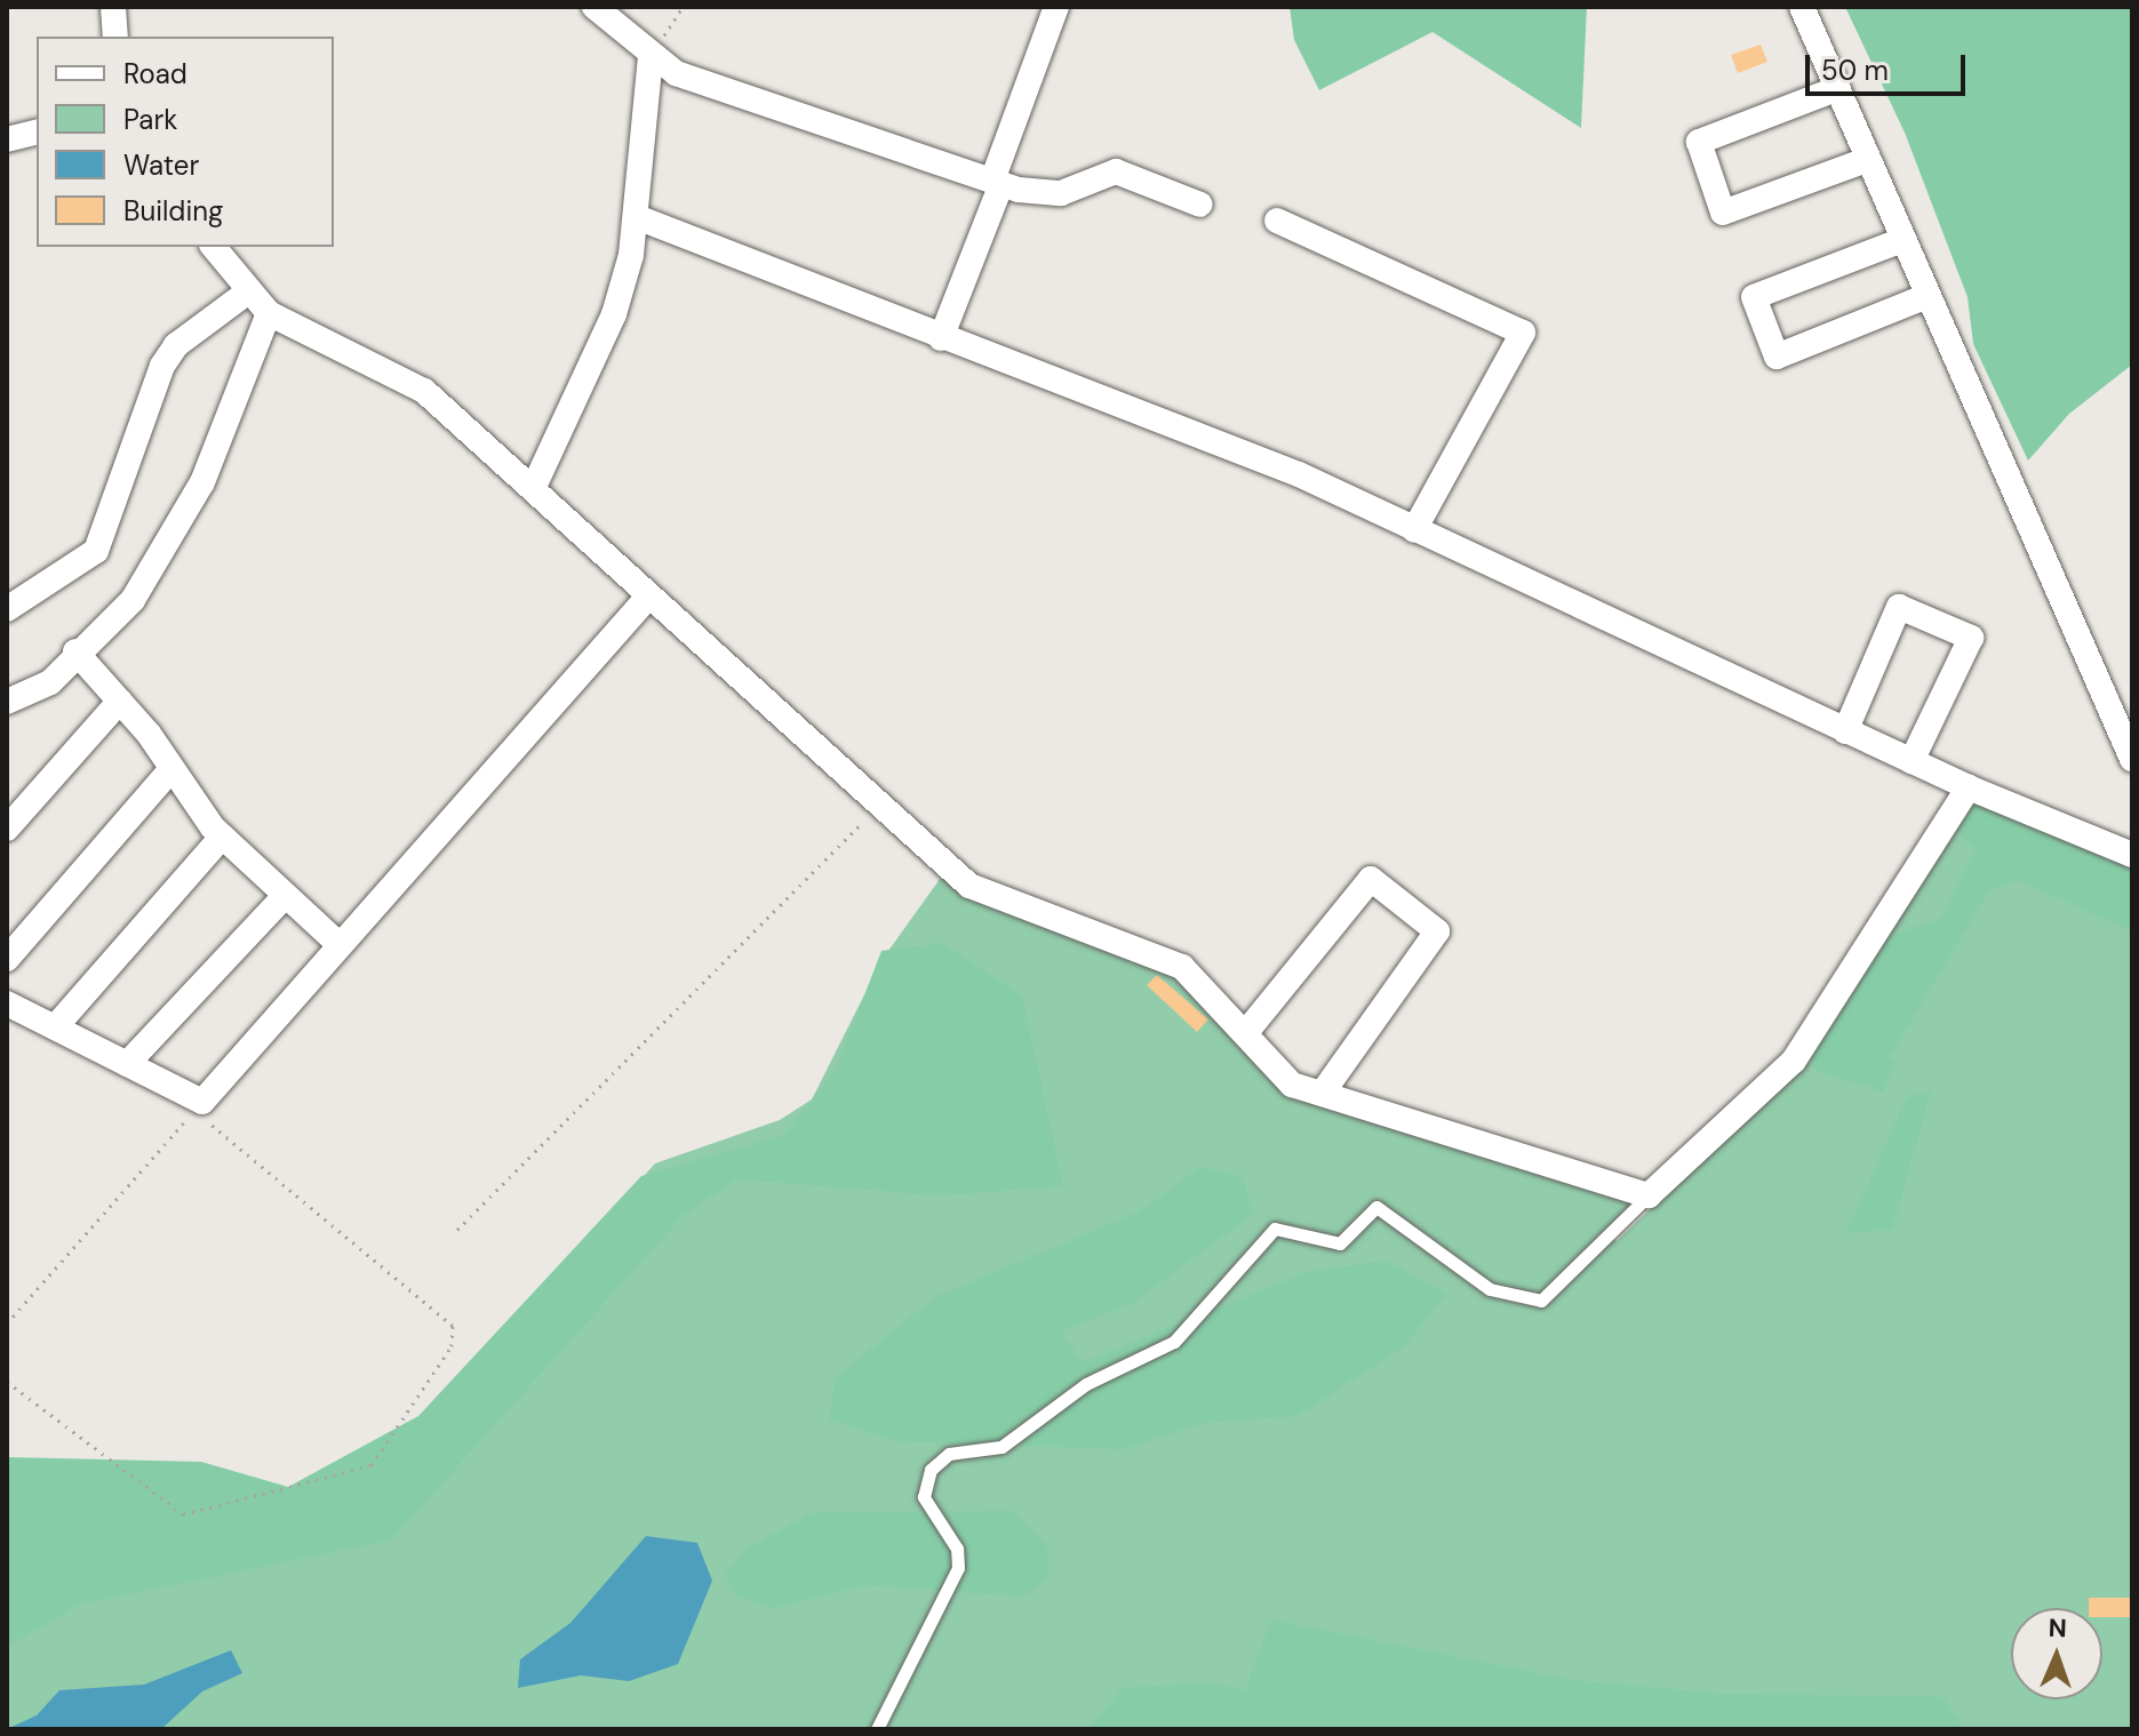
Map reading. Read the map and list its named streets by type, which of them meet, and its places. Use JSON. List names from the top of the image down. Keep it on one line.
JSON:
{"legend":["Road","Park","Water","Building"],"scale_bar":"50 m","north":"top"}
